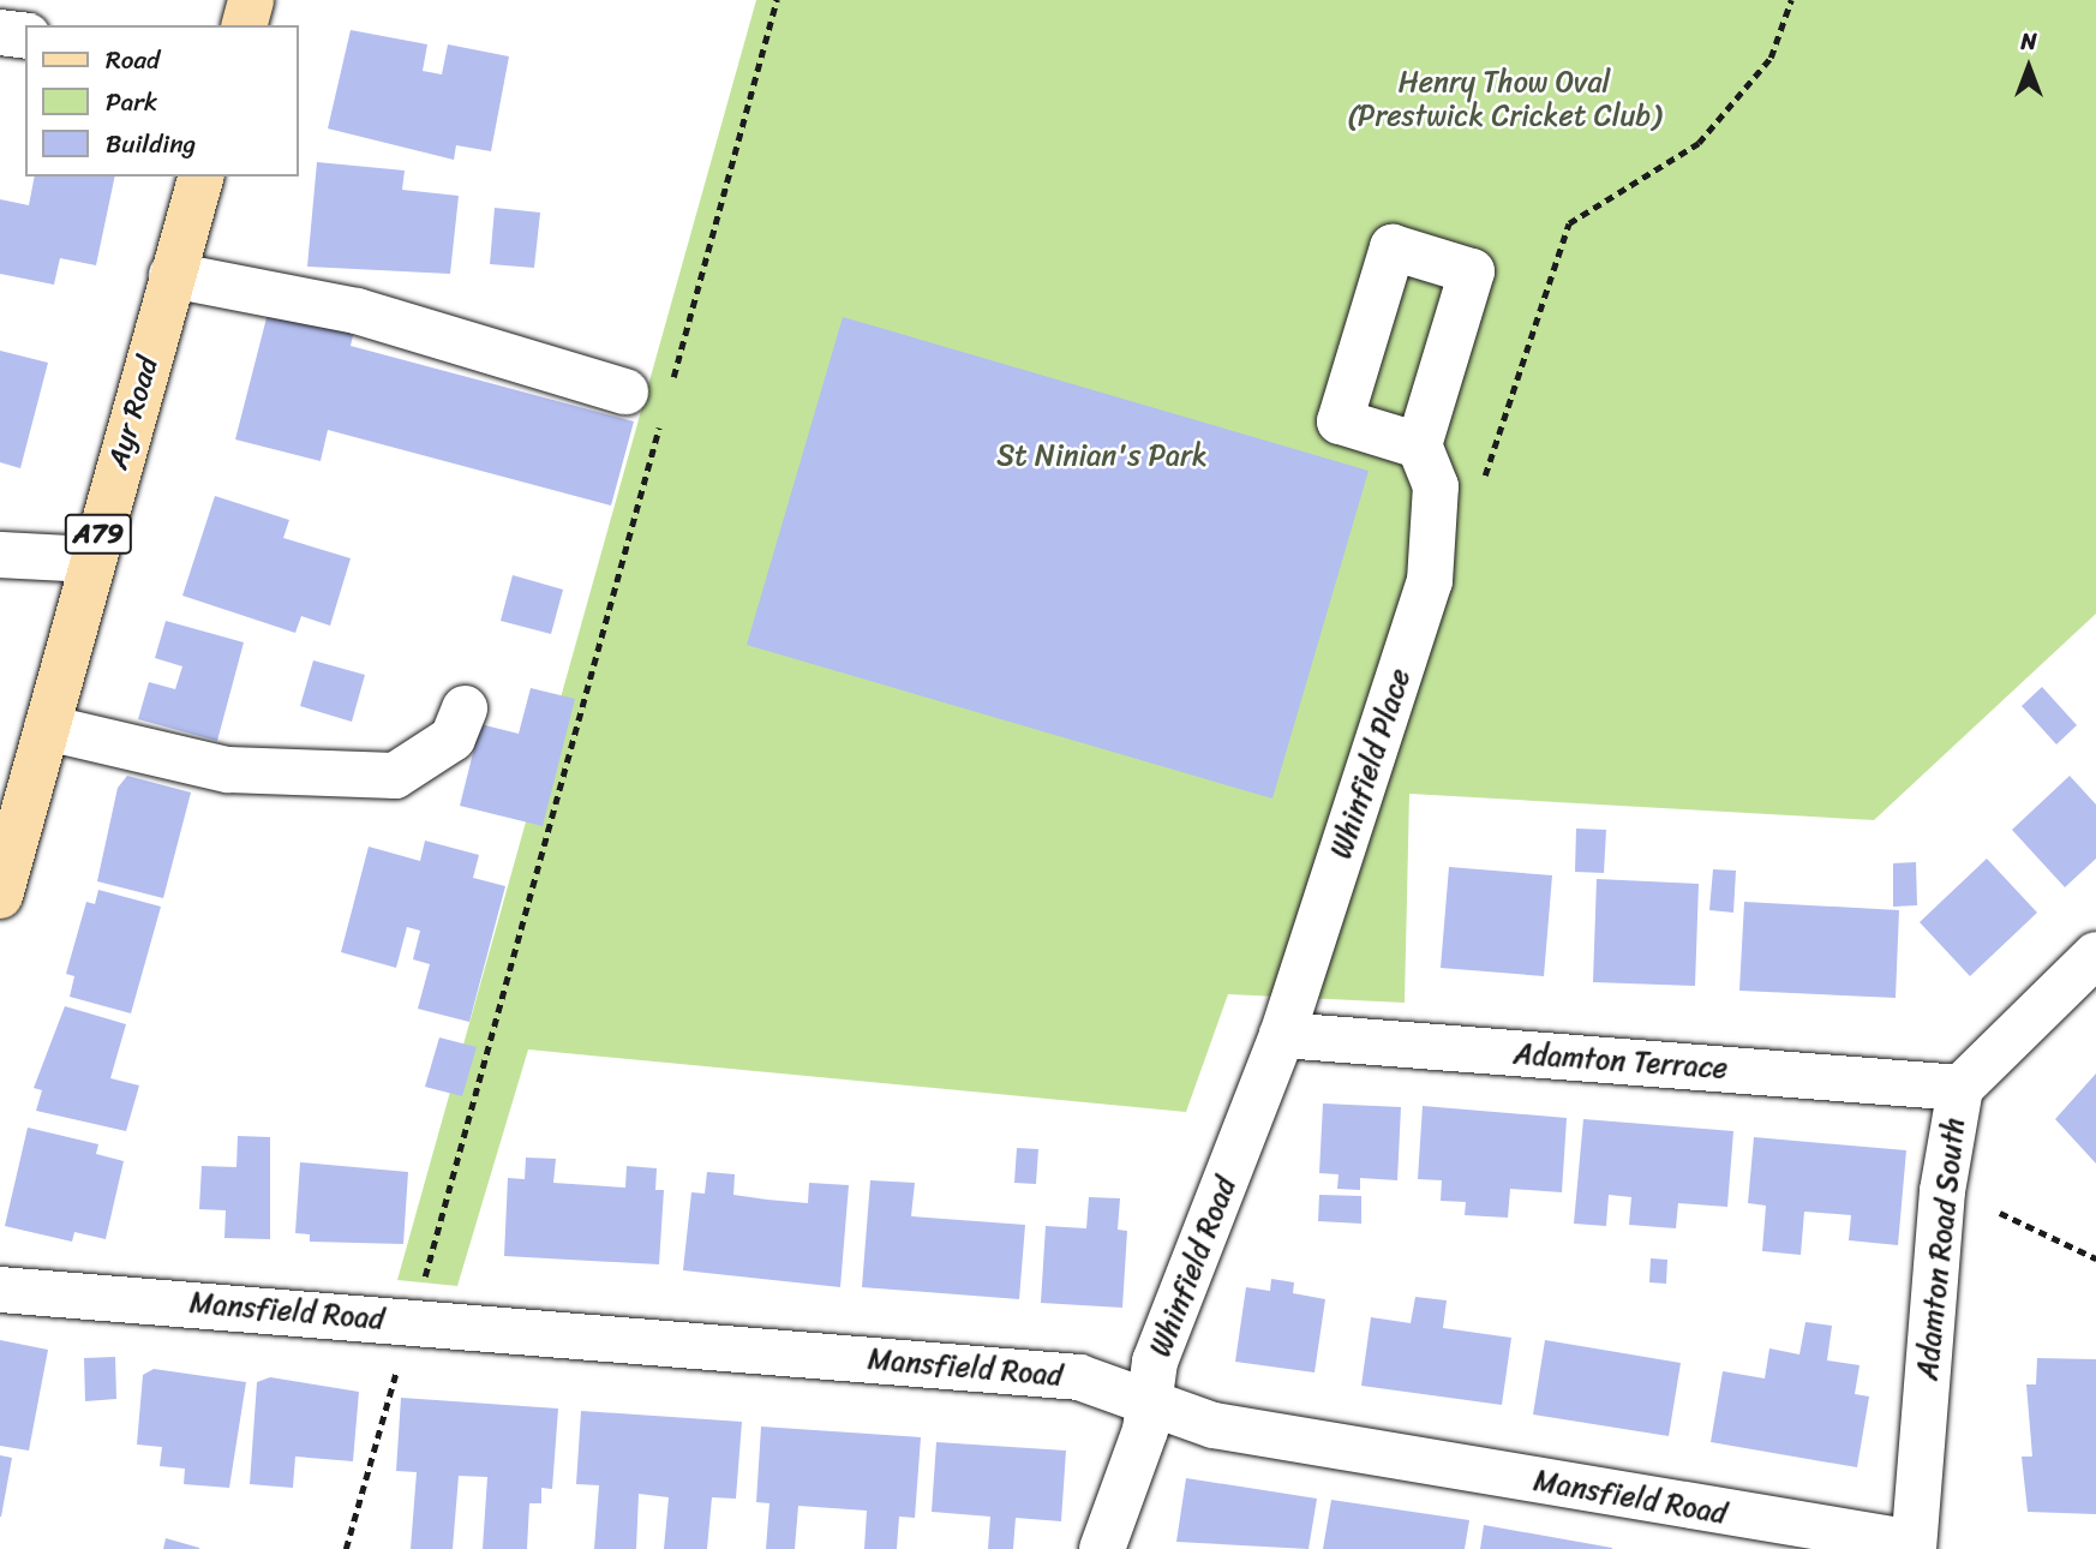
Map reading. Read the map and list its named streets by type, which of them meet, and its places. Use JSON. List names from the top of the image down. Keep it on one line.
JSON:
{"streets":{"main road":["Ayr Road","A79"],"street":["Whinfield Place","Adamton Terrace","Adamton Road South","Whinfield Road","Mansfield Road"]},"crossings":[["Whinfield Place","Adamton Terrace"],["Whinfield Place","Whinfield Road"],["Adamton Terrace","Adamton Road South"],["Adamton Terrace","Whinfield Road"],["Adamton Road South","Mansfield Road"],["Whinfield Road","Mansfield Road"]],"parks":["Henry Thow Oval (Prestwick Cricket Club)","St Ninian's Park"],"legend":["Road","Park","Building"],"north":"top"}
